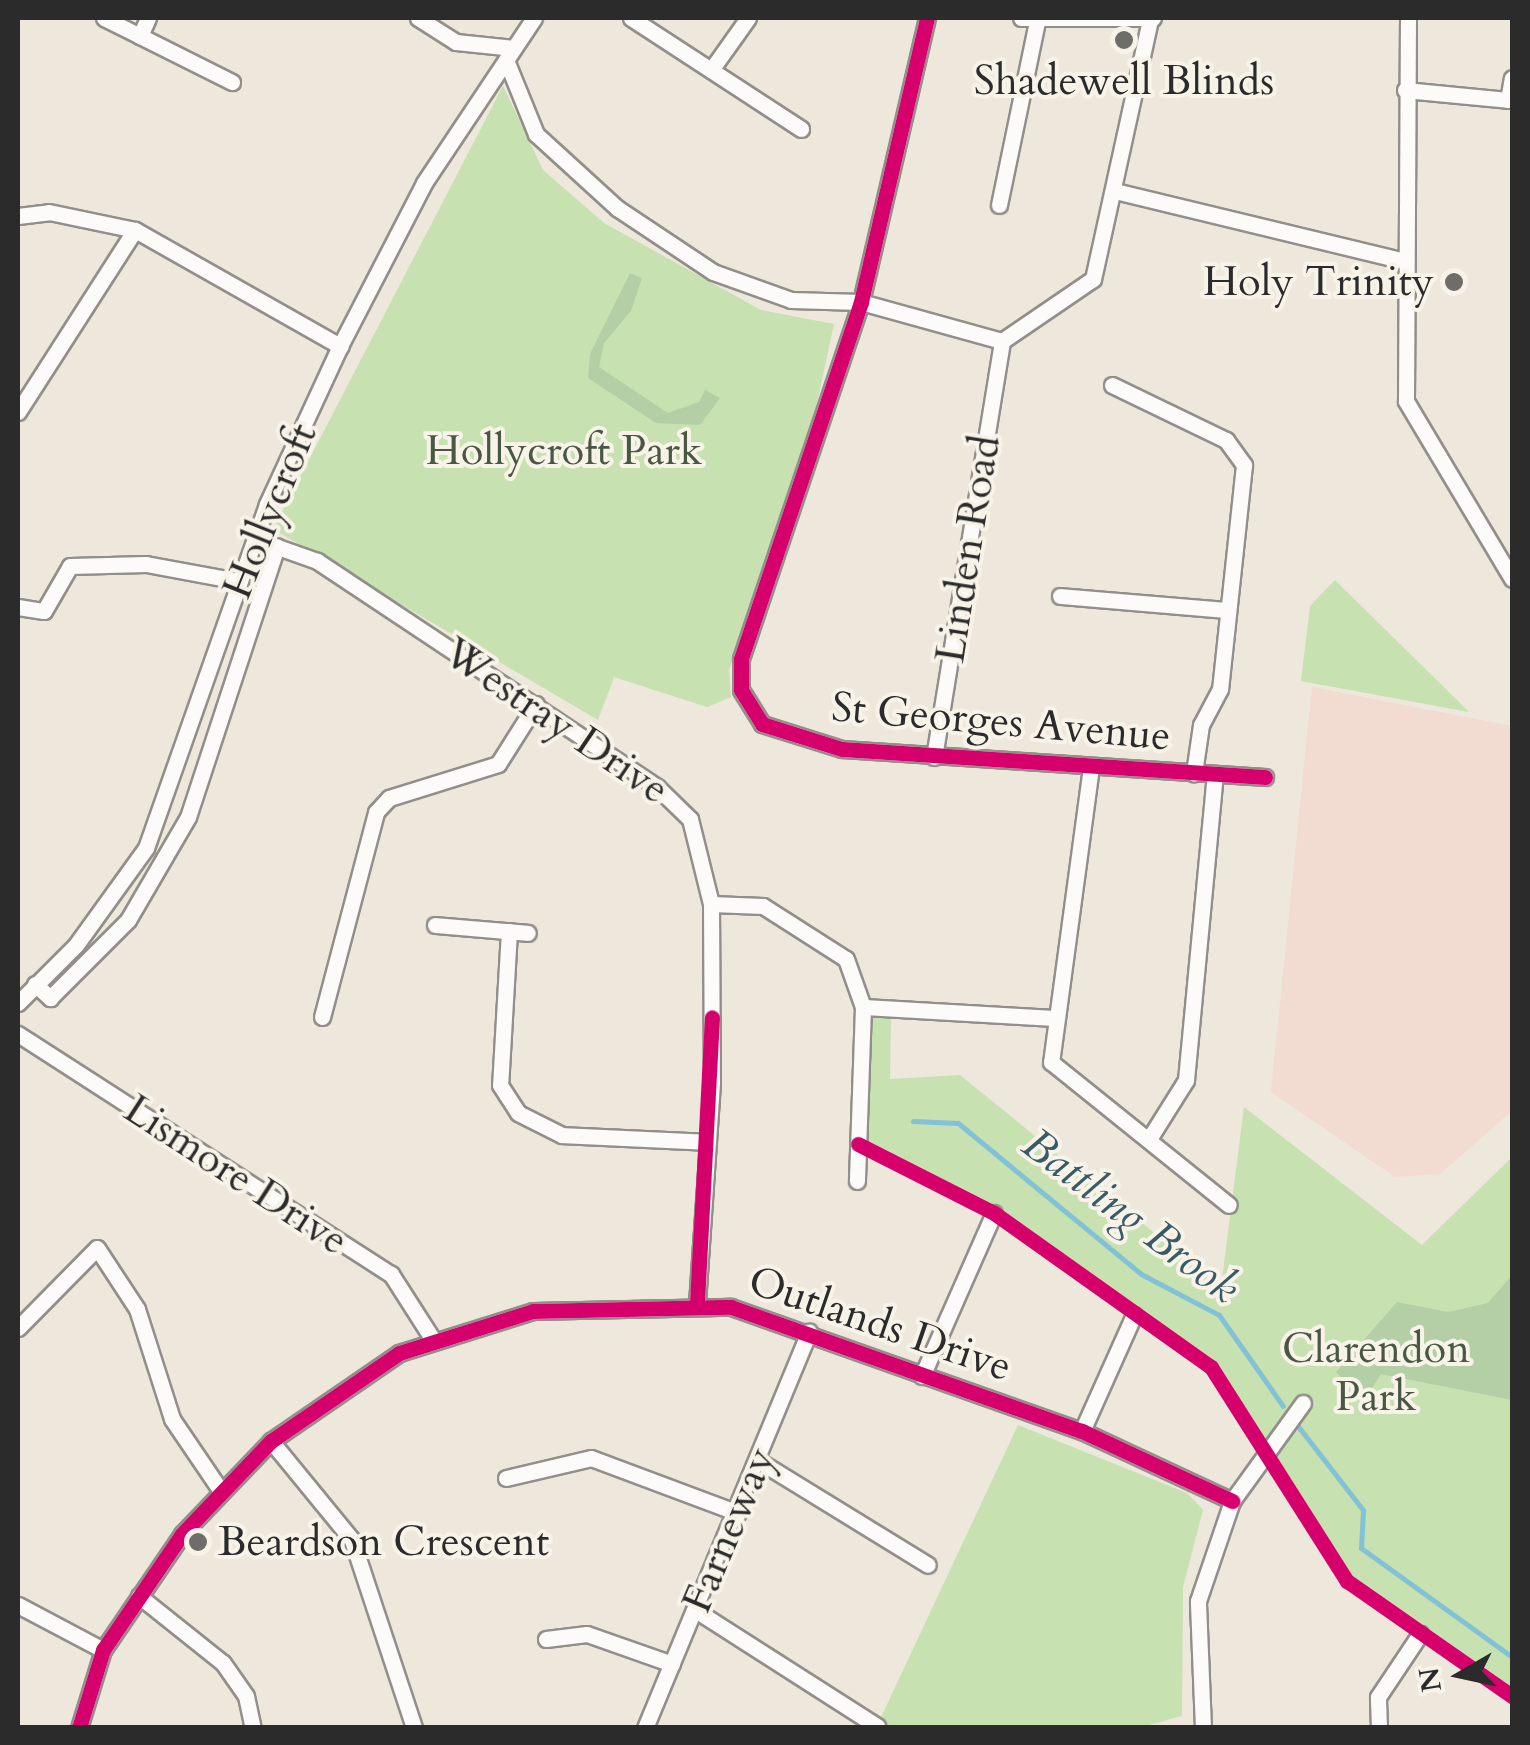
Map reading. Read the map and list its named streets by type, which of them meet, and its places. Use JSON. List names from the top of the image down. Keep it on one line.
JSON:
{"streets":{"street":["Hollycroft","Linden Road","Westray Drive","St Georges Avenue","Lismore Drive","Outlands Drive","Farneway"]},"crossings":[["Hollycroft","Westray Drive"],["Linden Road","St Georges Avenue"],["Westray Drive","Outlands Drive"],["Lismore Drive","Outlands Drive"],["Outlands Drive","Farneway"]],"water":["Battling Brook"],"parks":["Hollycroft Park","Clarendon Park"],"places":["Shadewell Blinds","Holy Trinity","Beardson Crescent"],"north":"left"}
